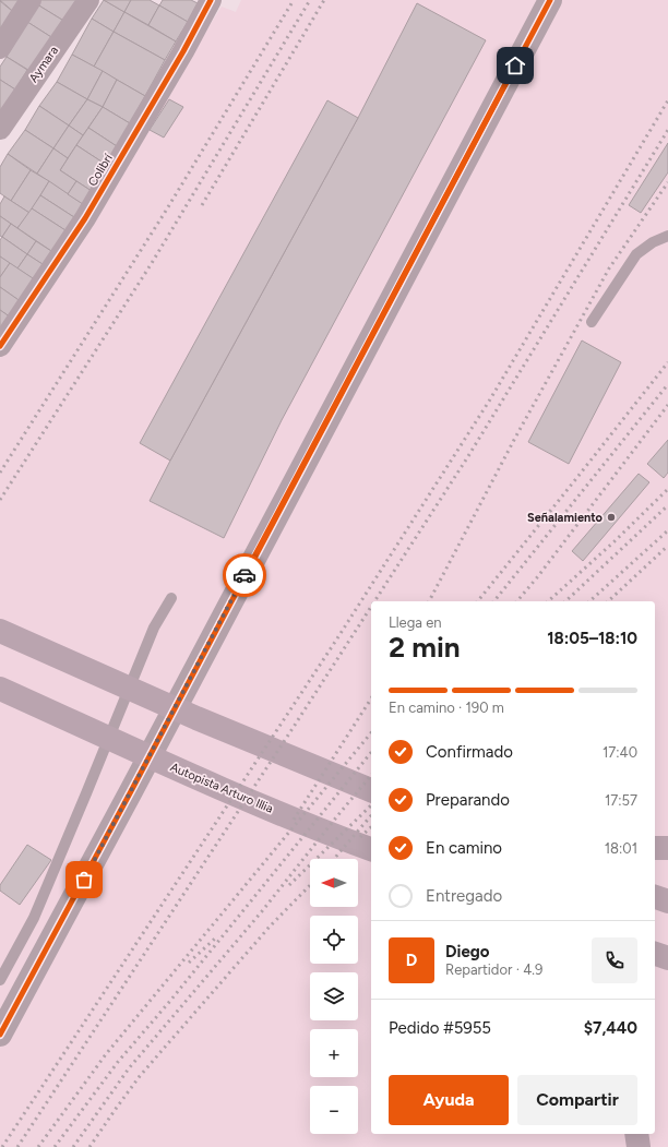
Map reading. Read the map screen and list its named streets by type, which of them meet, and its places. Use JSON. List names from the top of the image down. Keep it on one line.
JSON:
{"streets":{"highway":["Autopista Arturo Illia"],"street":["Aymara","Colibrí"]},"places":["Señalamiento"],"north":"left","page":{"heading":["2 min","Llega en","18:05–18:10"],"panel":["Diego","Repartidor · 4.9","Pedido #5955","$7,440"],"bar":"En camino · 190 m","list":[["Confirmado","17:40"],["Preparando","17:57"],["En camino","18:01"],"Entregado"],"map_buttons":["+","−"],"round":"D","buttons":["Ayuda","Compartir"]}}
